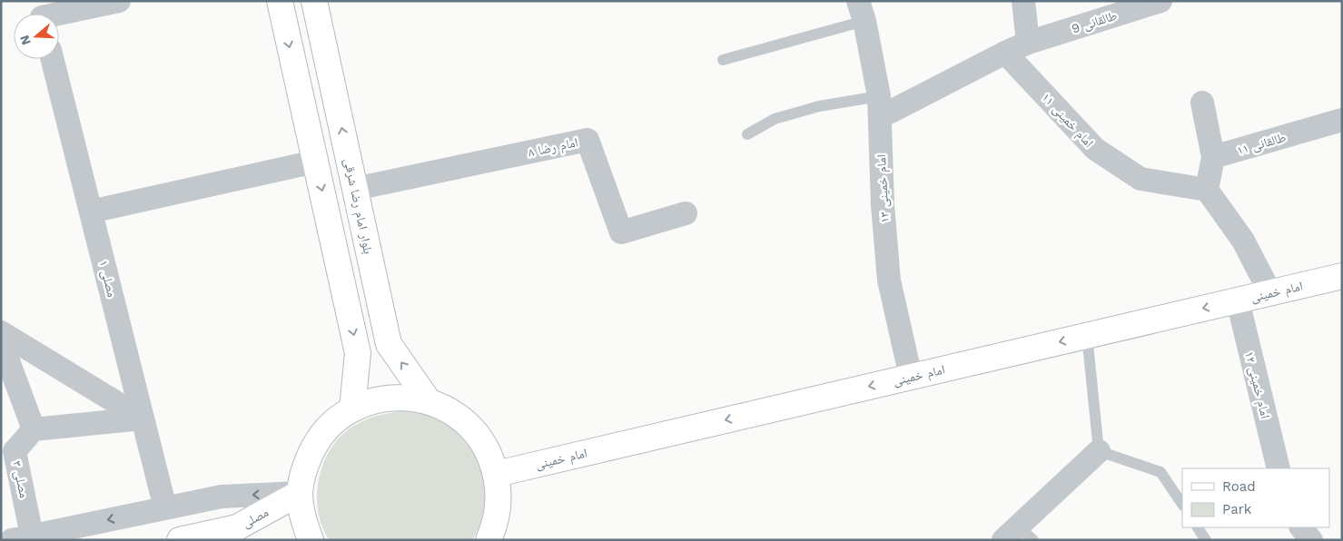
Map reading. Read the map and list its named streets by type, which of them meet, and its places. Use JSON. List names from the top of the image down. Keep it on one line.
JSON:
{"streets":{"main road":["بلوار امام رضا شرقی","امام خمینی","مصلی"],"street":["طالقانی 9","امام خمینی ۱۱","طالقانی ۱۱","امام رضا ۸","امام خمینی ۱۳","مصلی ۱","امام خمینی ۱۲","مصلی ۳"]},"crossings":[["طالقانی 9","امام خمینی ۱۱"],["طالقانی 9","امام خمینی ۱۳"],["امام رضا ۸","بلوار امام رضا شرقی"],["امام خمینی ۱۳","امام خمینی"],["امام خمینی","امام خمینی ۱۲"]],"one_way":["امام خمینی"],"legend":["Road","Park"],"north":"left"}
